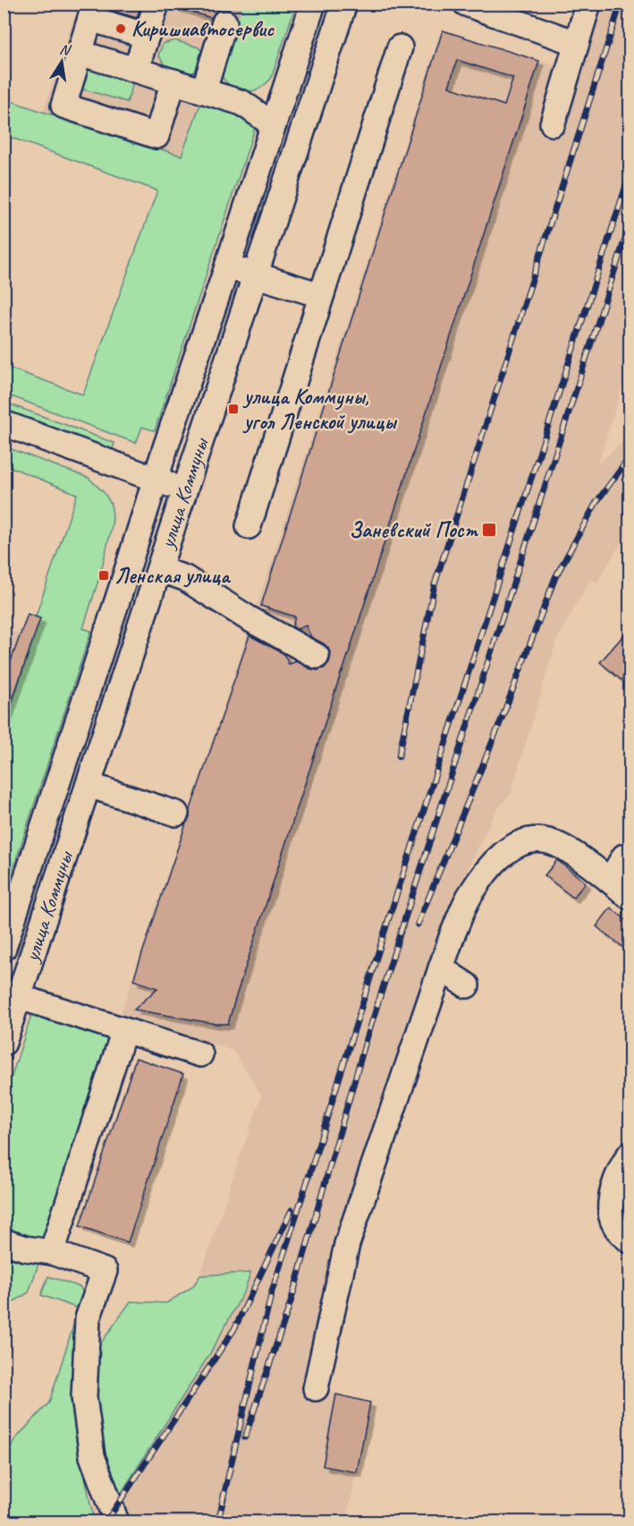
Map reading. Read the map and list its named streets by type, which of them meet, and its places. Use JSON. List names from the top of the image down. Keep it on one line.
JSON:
{"streets":{"street":["улица Коммуны"]},"places":{"other":["Киришиавтосервис"],"transit":["улица Коммуны, угол Ленской улицы","Заневский Пост","Ленская улица"]},"north":"top"}
